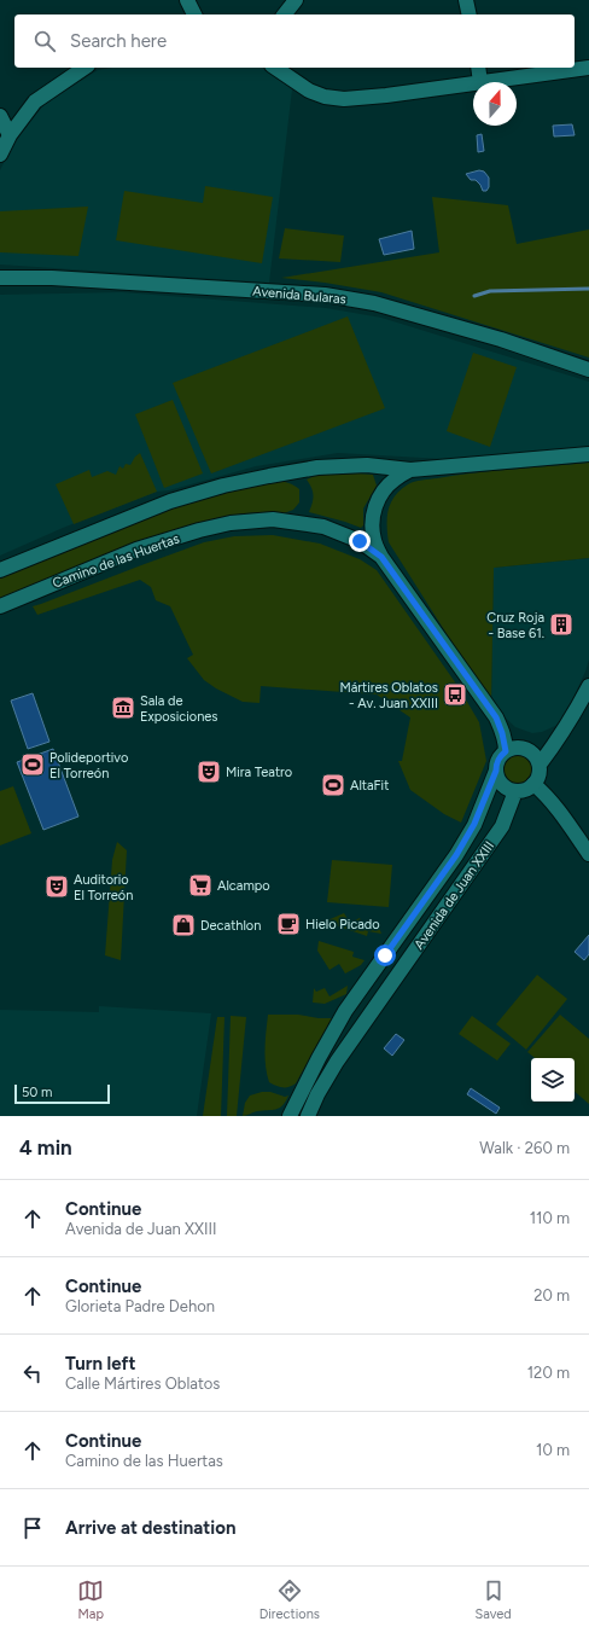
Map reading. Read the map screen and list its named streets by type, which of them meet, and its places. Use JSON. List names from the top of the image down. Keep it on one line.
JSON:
{"streets":{"main road":["Avenida Bularas","Camino de las Huertas","Avenida de Juan XXIII"]},"places":{"building":["Cruz Roja - Base 61."],"bus stop":["Mártires Oblatos - Av. Juan XXIII"],"museum":["Sala de Exposiciones"],"sports":["Polideportivo El Torreón","AltaFit"],"theatre":["Mira Teatro","Auditorio El Torreón"],"supermarket":["Alcampo"],"cafe":["Hielo Picado"],"shop":["Decathlon"]},"scale_bar":"50 m","north":"top","page":{"search":"Search here","scale":"50 m","heading":["4 min","Walk · 260 m"],"list":[["Continue","Avenida de Juan XXIII","110 m"],["Continue","Glorieta Padre Dehon","20 m"],["Turn left","Calle Mártires Oblatos","120 m"],["Continue","Camino de las Huertas","10 m"],"Arrive at destination"],"nav":["Map","Directions","Saved"]}}
